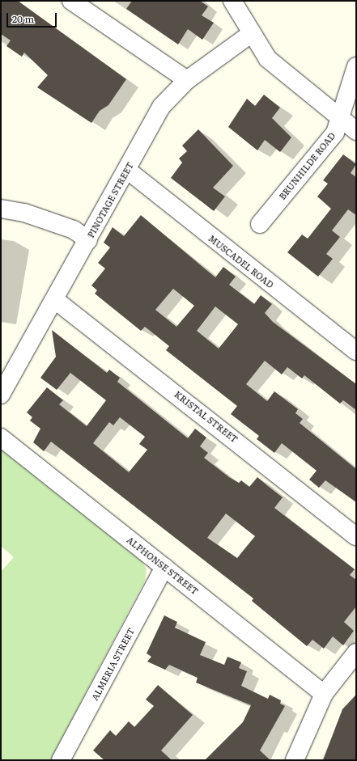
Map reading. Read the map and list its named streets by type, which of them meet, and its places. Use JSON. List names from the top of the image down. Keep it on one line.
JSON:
{"streets":{"street":["BRUNHILDE ROAD","PINOTAGE STREET","MUSCADEL ROAD","KRISTAL STREET","ALPHONSE STREET","ALMERIA STREET"]},"crossings":[["PINOTAGE STREET","MUSCADEL ROAD"],["PINOTAGE STREET","KRISTAL STREET"],["ALPHONSE STREET","ALMERIA STREET"]],"scale_bar":"20 m"}
